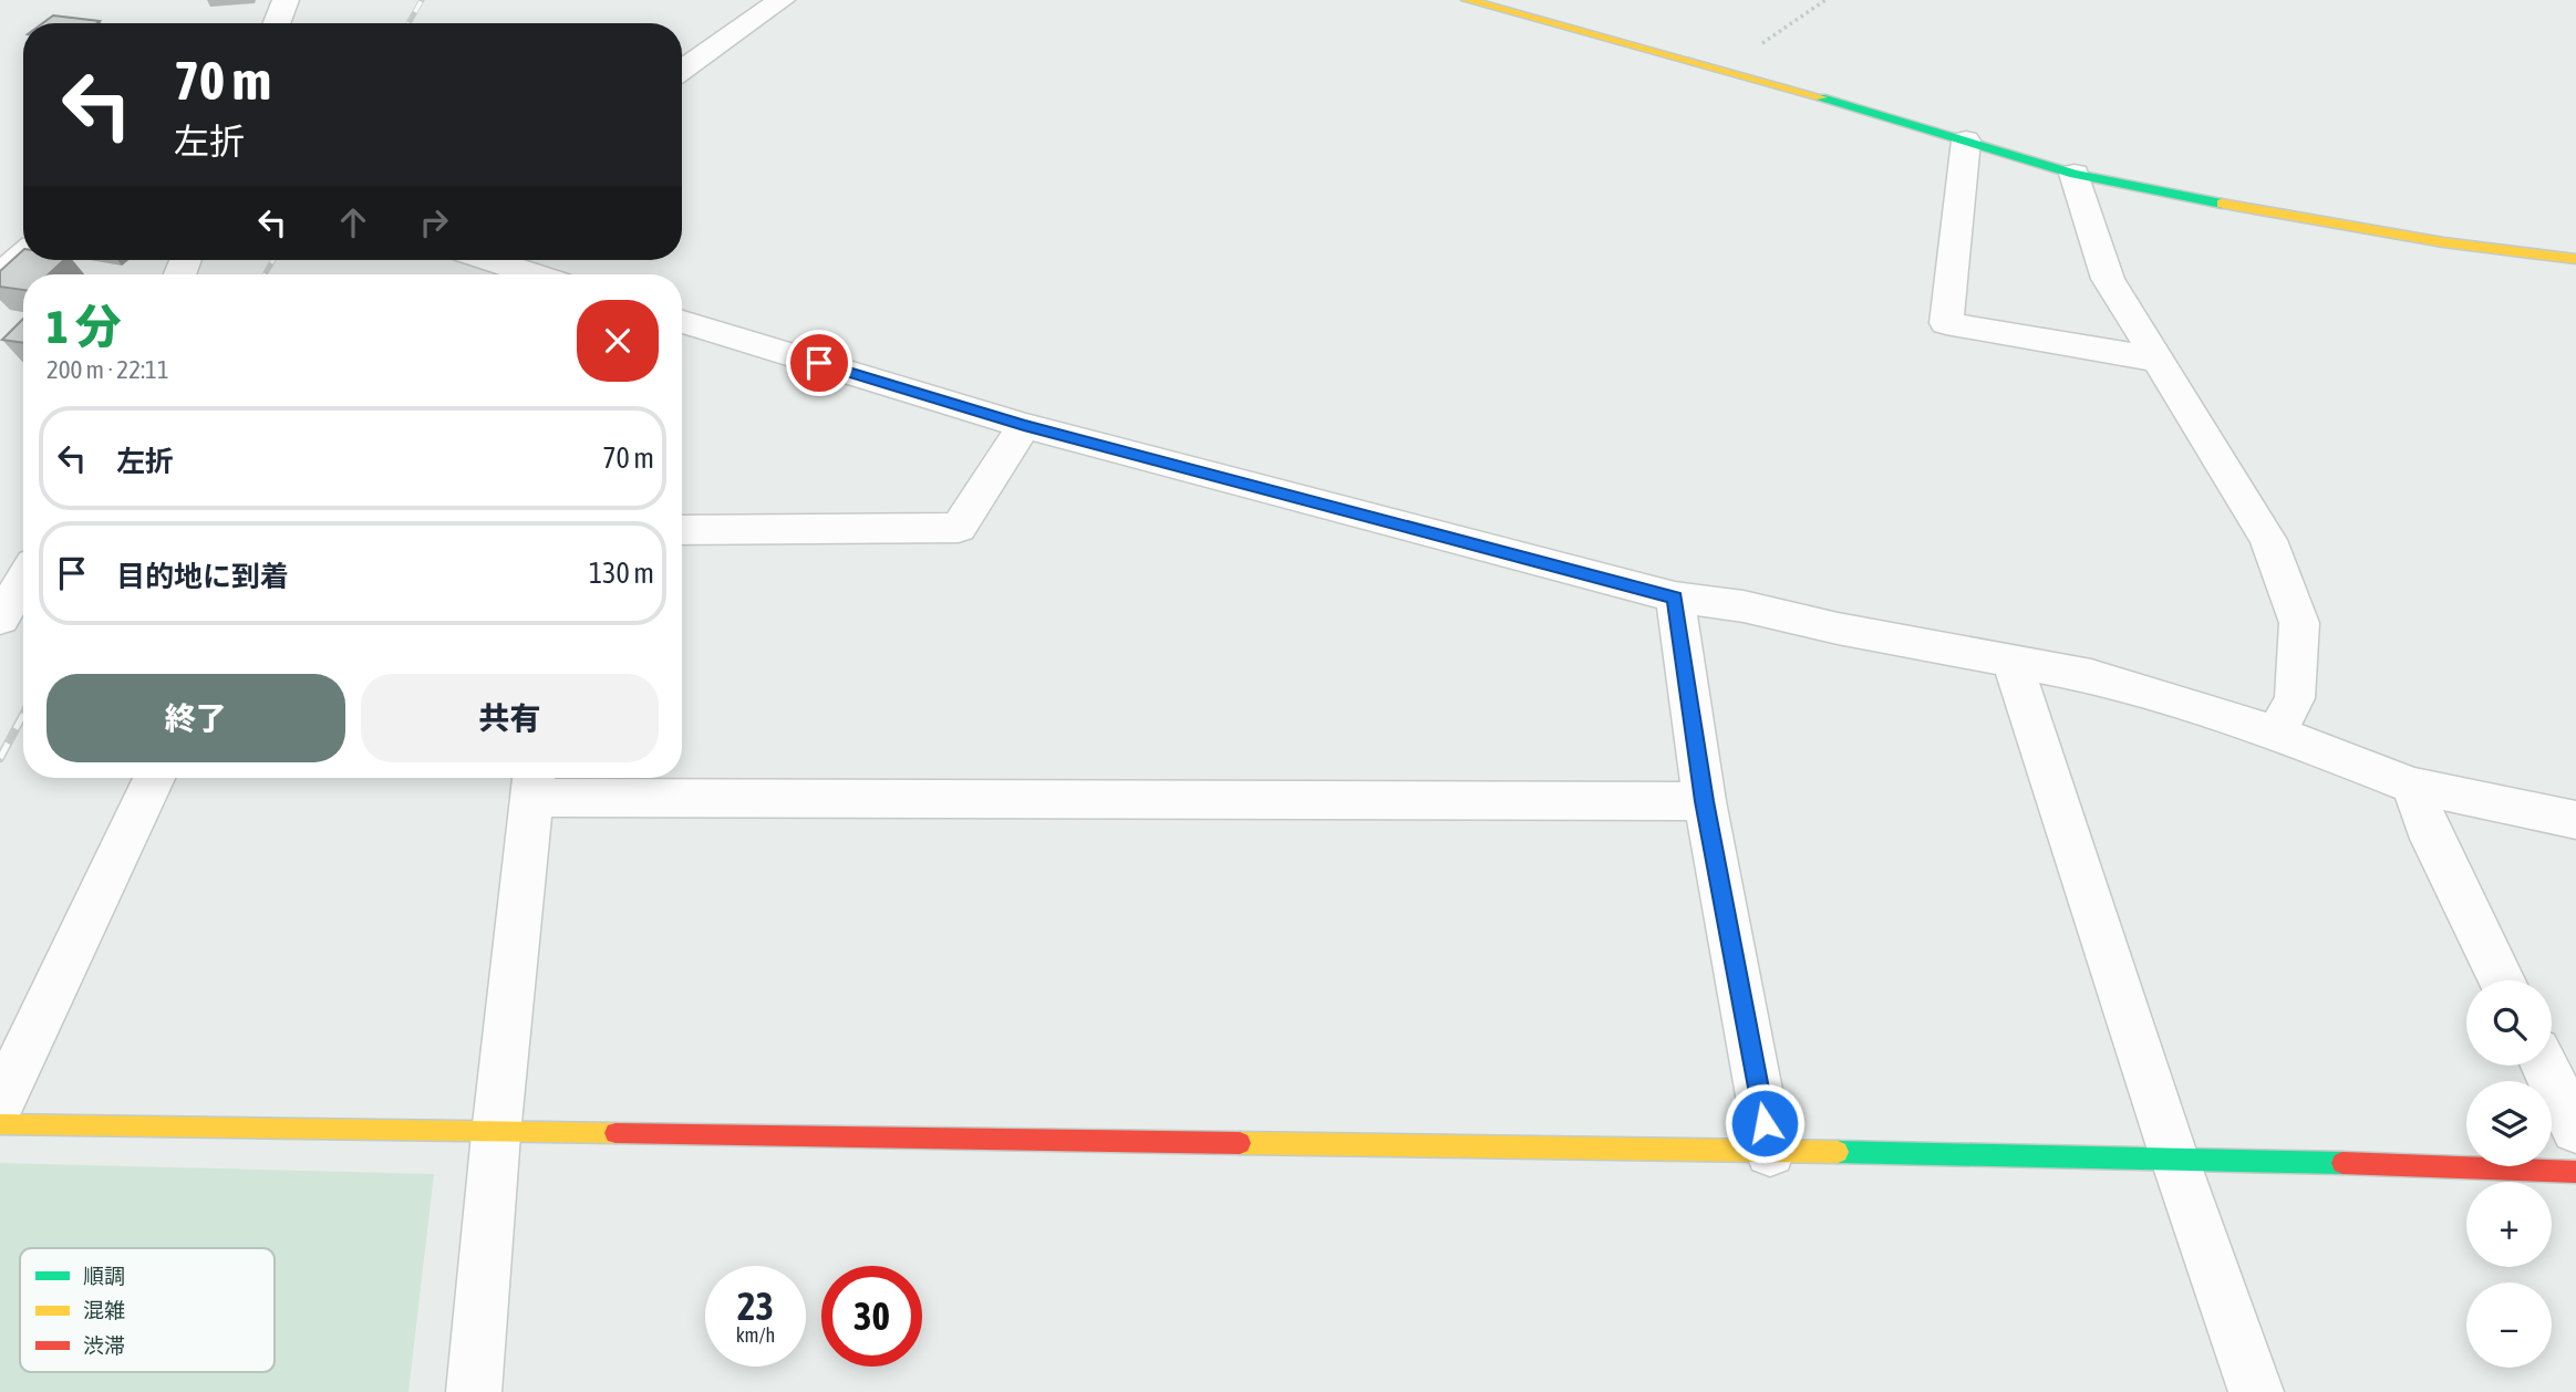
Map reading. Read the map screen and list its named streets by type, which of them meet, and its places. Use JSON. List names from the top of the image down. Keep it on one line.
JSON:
{"legend":["順調","混雑","渋滞"],"page":{"turn":["70 m","左折"],"heading":["1 分","200 m · 22:11"],"list":[{"name":"左折","value":"70 m"},{"name":"目的地に到着","value":"130 m"}],"buttons":["終了","共有"],"map_buttons":["+","−"],"speed":"23 km/h","limit":"30"}}
